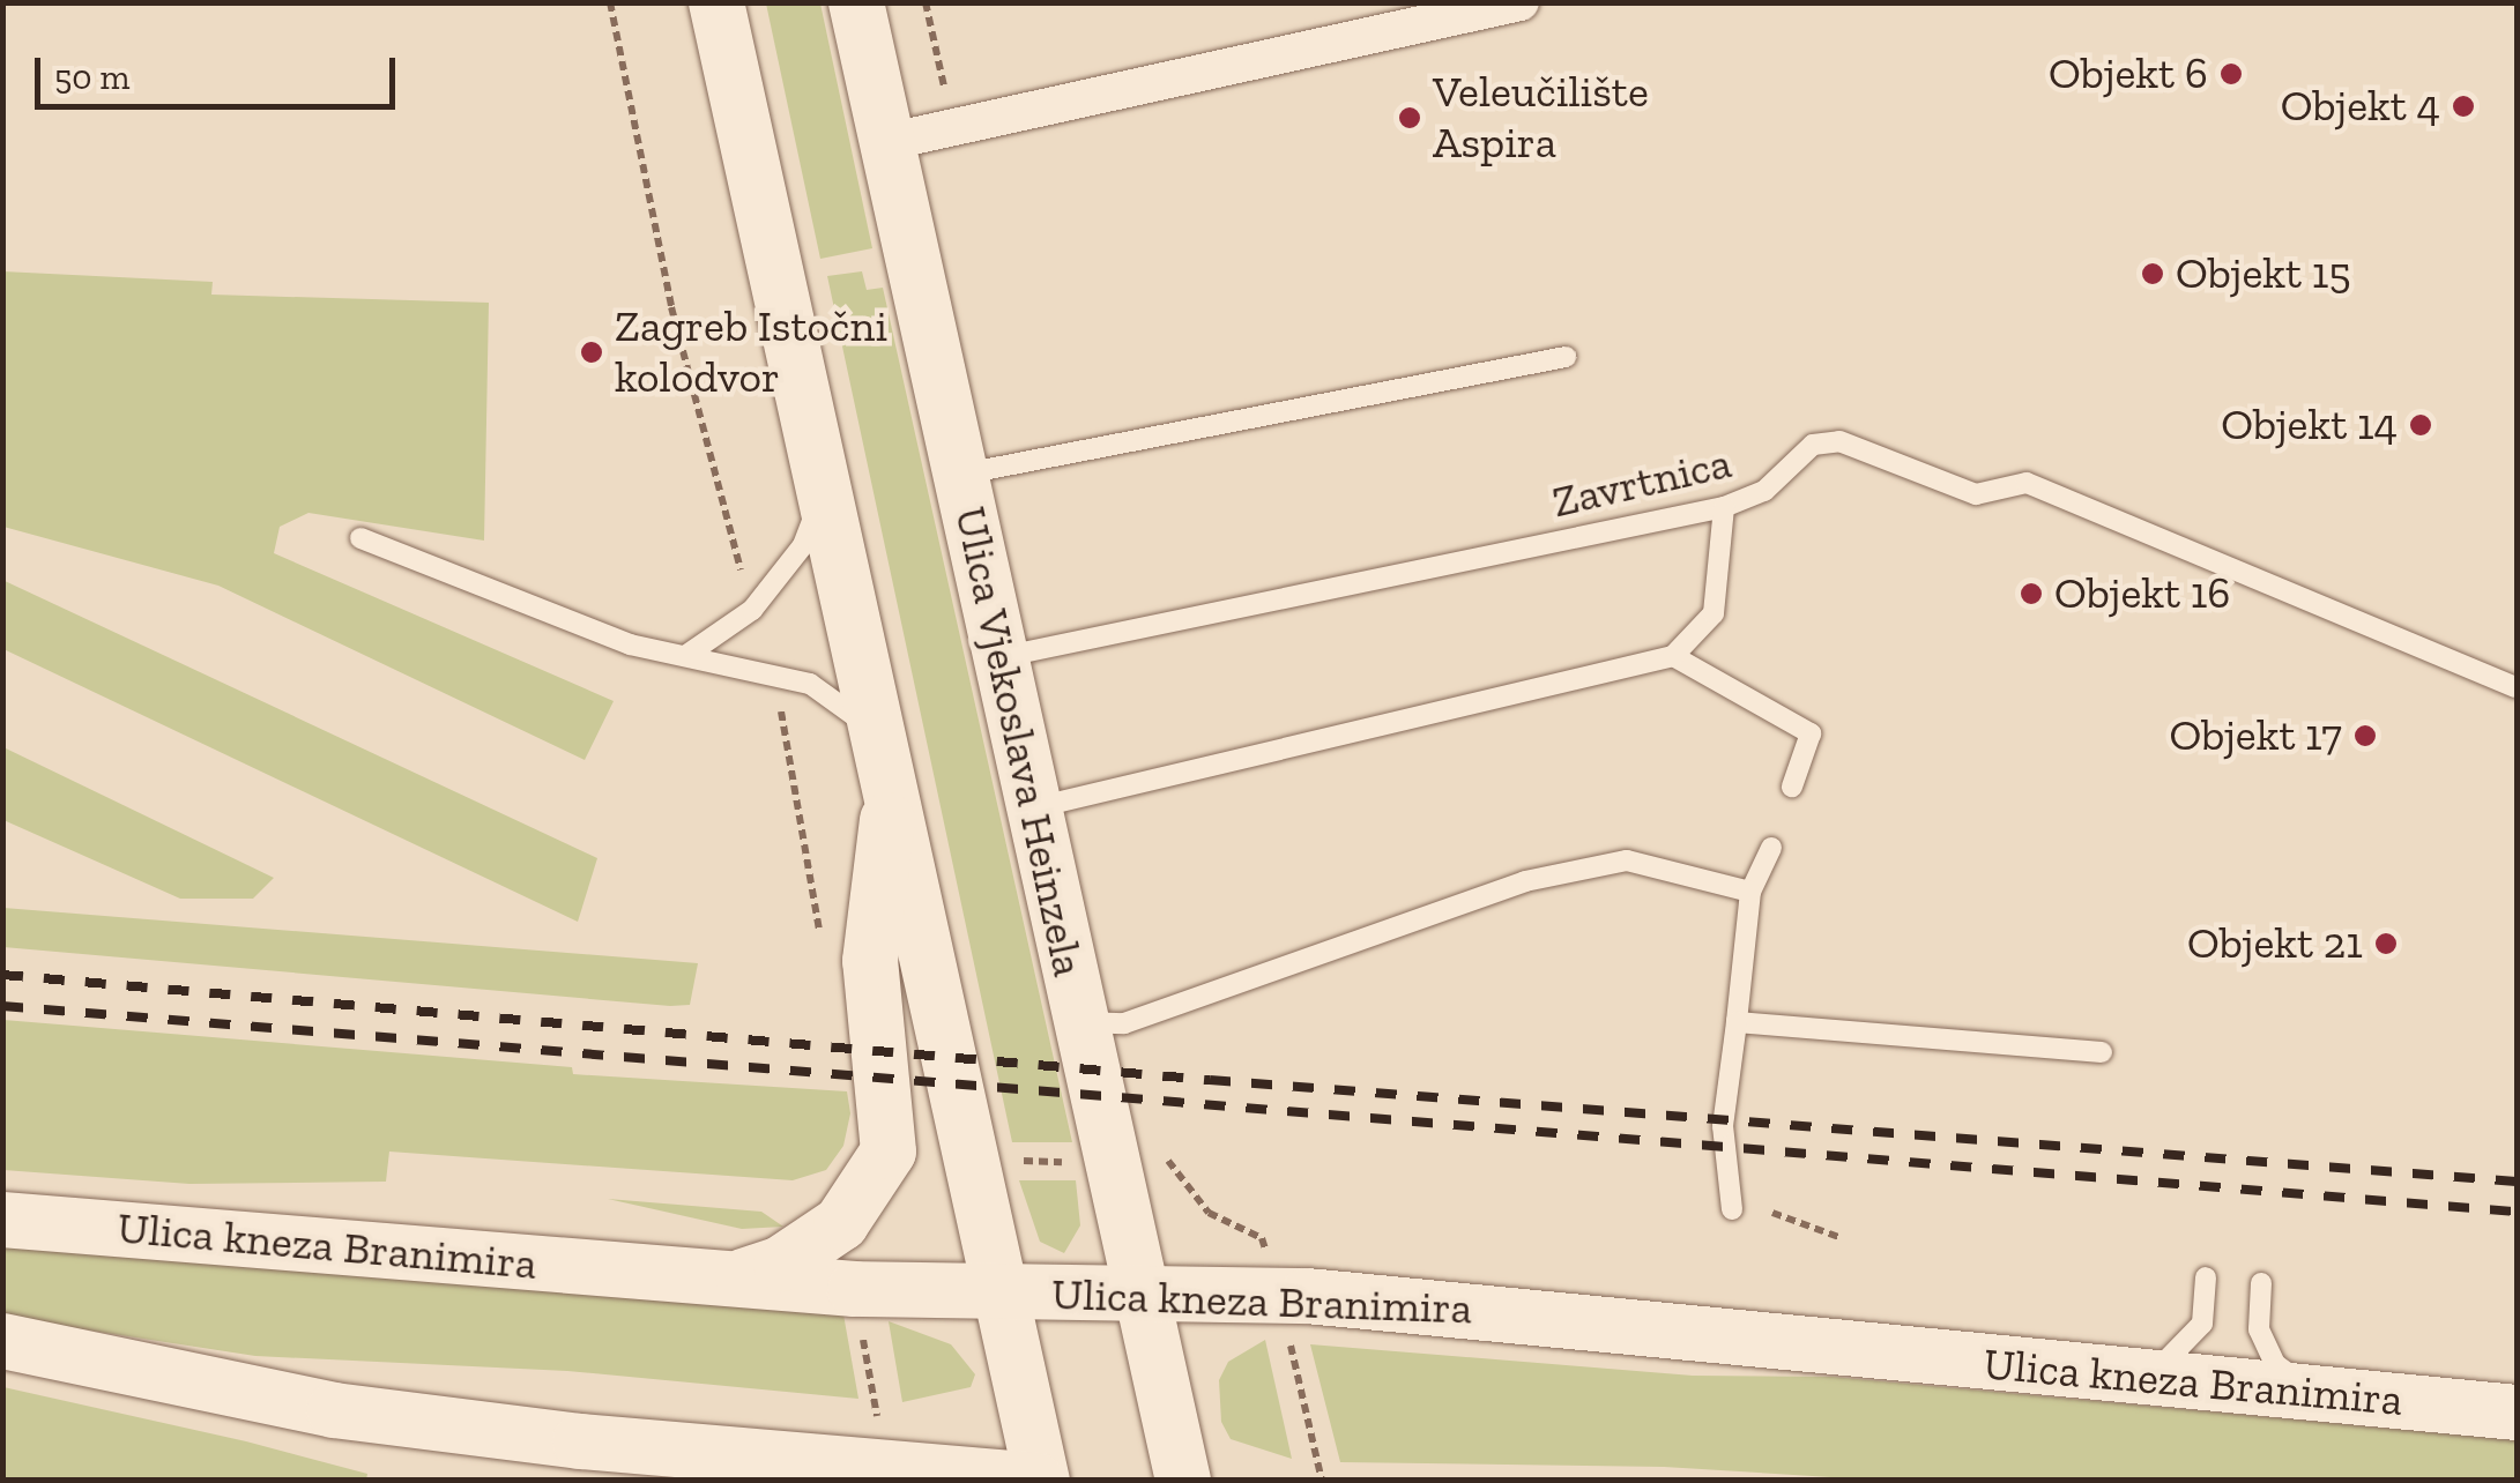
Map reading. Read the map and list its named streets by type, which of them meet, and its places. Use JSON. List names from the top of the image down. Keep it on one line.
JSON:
{"streets":{"main road":["Ulica Vjekoslava Heinzela","Ulica kneza Branimira"],"lane":["Zavrtnica"]},"crossings":[["Zavrtnica","Ulica Vjekoslava Heinzela"],["Ulica Vjekoslava Heinzela","Ulica kneza Branimira"]],"places":["Objekt 6","Objekt 4","Veleučilište Aspira","Objekt 15","Zagreb Istočni kolodvor","Objekt 14","Objekt 16","Objekt 17","Objekt 21"],"scale_bar":"50 m"}
